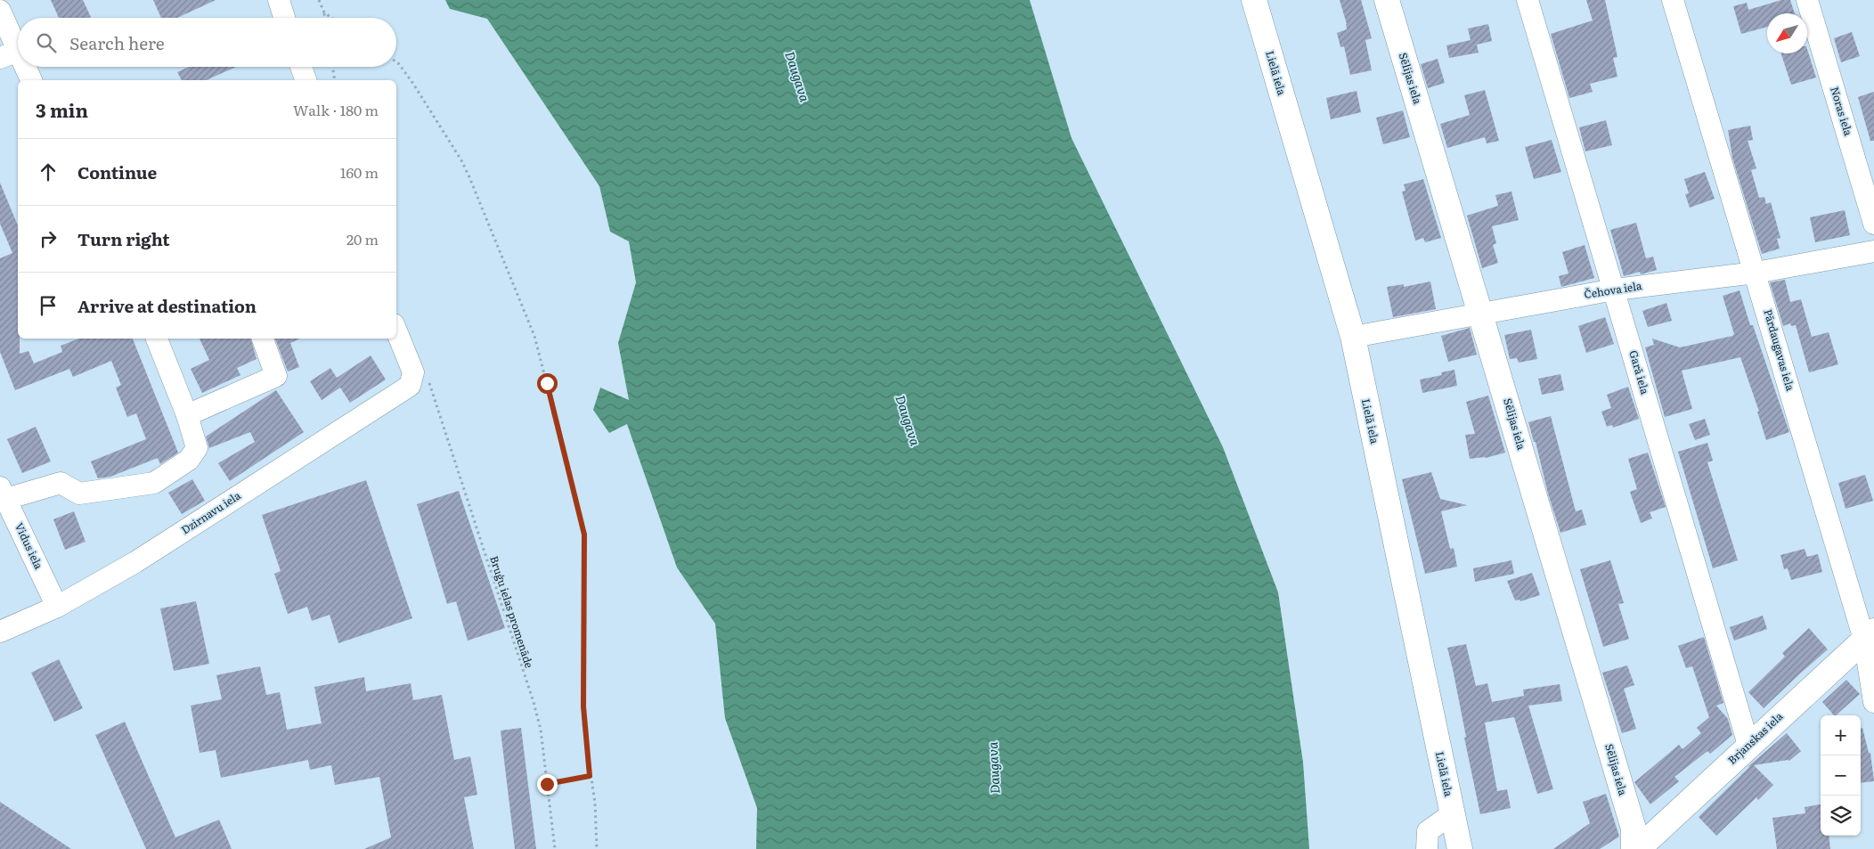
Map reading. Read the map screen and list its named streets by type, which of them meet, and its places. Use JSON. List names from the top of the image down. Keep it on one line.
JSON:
{"streets":{"main road":["Lielā iela","Sēlijas iela","Brjanskas iela"],"street":["Noras iela","Čehova iela","Pārdaugavas iela","Garā iela","Dzirnavu iela","Vidus iela"],"path":["Bruģu ielas promenāde"]},"crossings":[["Lielā iela","Čehova iela"],["Sēlijas iela","Čehova iela"],["Čehova iela","Pārdaugavas iela"],["Čehova iela","Garā iela"],["Pārdaugavas iela","Brjanskas iela"],["Garā iela","Brjanskas iela"],["Dzirnavu iela","Vidus iela"],["Dzirnavu iela","Bruģu ielas promenāde"]],"water":["Daugava"],"north":"bottom left","page":{"search":"Search here","heading":["3 min","Walk · 180 m"],"list":[["Continue","160 m"],["Turn right","20 m"],"Arrive at destination"],"map_buttons":["+","−"]}}
